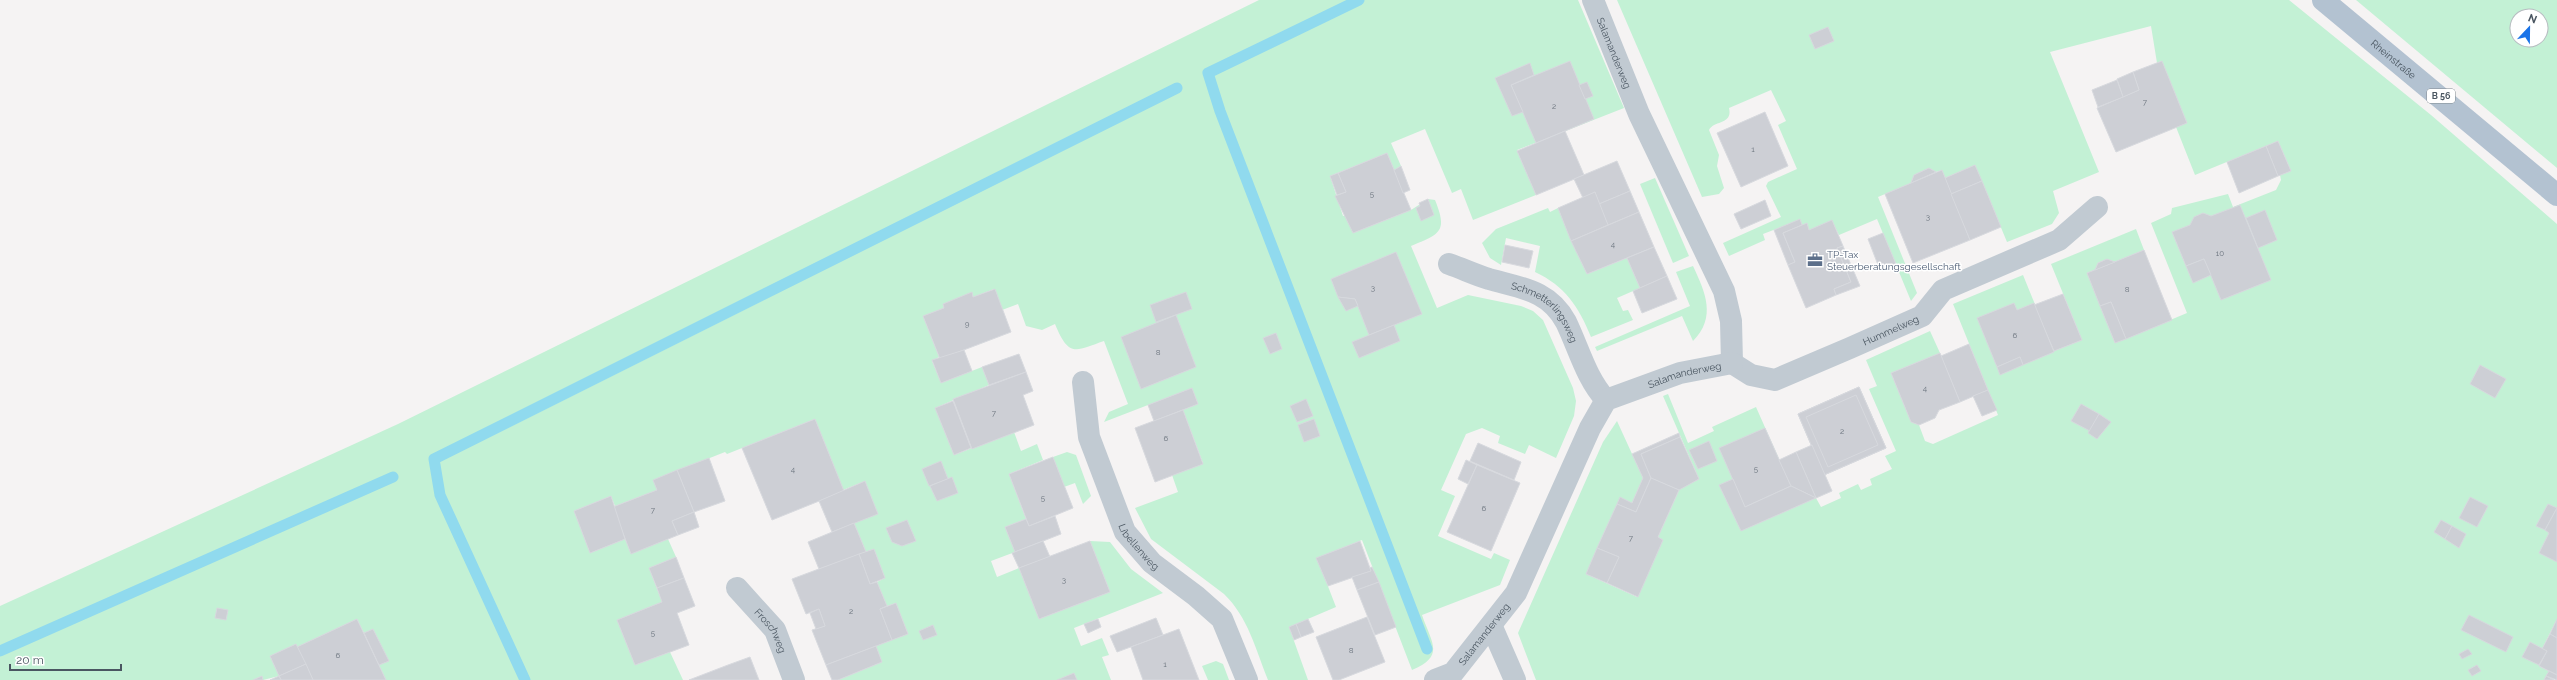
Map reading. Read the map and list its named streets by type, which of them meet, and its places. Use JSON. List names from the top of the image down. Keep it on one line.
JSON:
{"streets":{"main road":["Rheinstraße","B 56"],"street":["Salamanderweg","Schmetterlingsweg","Hummelweg","Libellenweg","Froschweg"]},"crossings":[["Salamanderweg","Schmetterlingsweg"],["Salamanderweg","Hummelweg"]],"places":{"office":["TP-Tax Steuerberatungsgesellschaft"]},"house_numbers":["7","2","1","5","3","4","10","3","8","9","6","8","4","7","2","6","4","5","5","6","7","7","3","2","5","8","6","1"],"scale_bar":"20 m","north":"top"}
